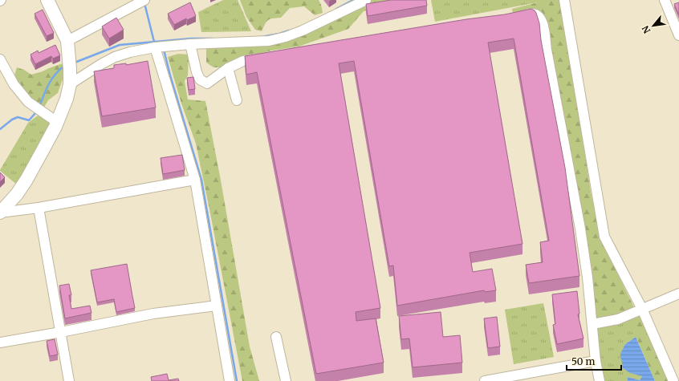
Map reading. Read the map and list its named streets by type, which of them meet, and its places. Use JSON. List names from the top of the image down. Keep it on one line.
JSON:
{"scale_bar":"50 m","north":"bottom left"}
